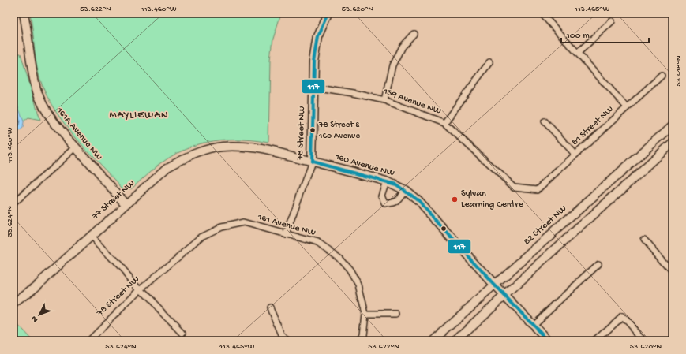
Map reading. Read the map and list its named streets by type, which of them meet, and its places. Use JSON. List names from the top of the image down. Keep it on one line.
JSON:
{"streets":{"street":["159 Avenue NW","81 Street NW","78 Street NW","161A Avenue NW","160 Avenue NW","77 Street NW","161 Avenue NW","82 Street NW"]},"crossings":[["159 Avenue NW","81 Street NW"],["159 Avenue NW","78 Street NW"],["78 Street NW","160 Avenue NW"],["78 Street NW","161 Avenue NW"],["161A Avenue NW","77 Street NW"],["160 Avenue NW","77 Street NW"],["160 Avenue NW","82 Street NW"]],"districts":["MAYLIEWAN"],"places":["78 Street & 160 Avenue","Sylvan Learning Centre"],"lines":["transit line 117"],"scale_bar":"100 m","north":"bottom left","coordinates":["53.622°N","113.460°W","53.620°N","113.465°W","53.618°N","53.624°N"]}
